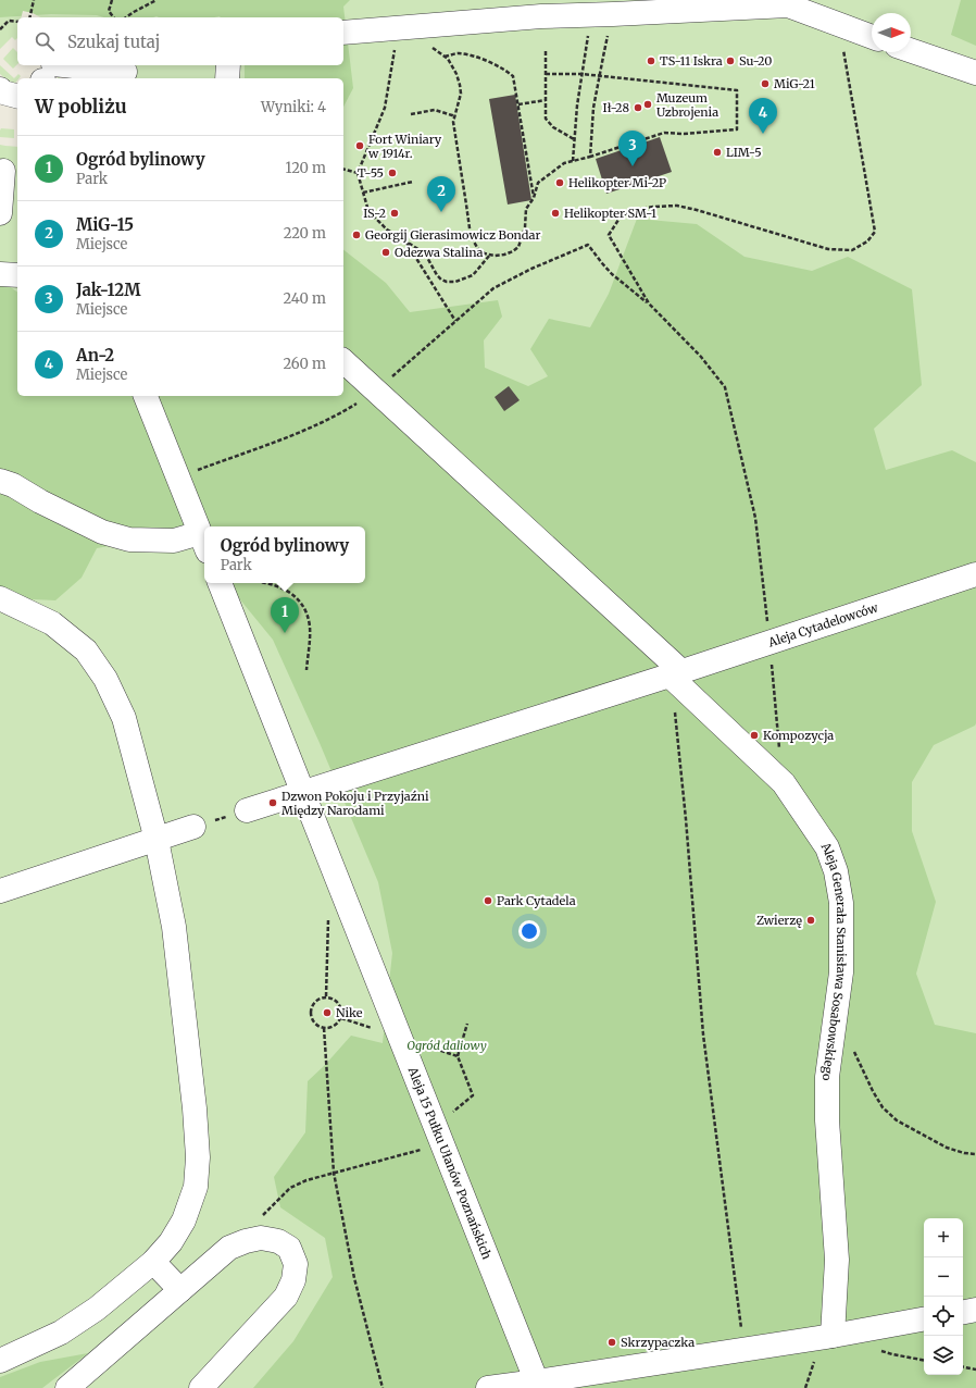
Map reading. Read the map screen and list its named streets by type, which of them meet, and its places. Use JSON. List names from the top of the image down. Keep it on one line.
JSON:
{"streets":{"street":["Aleja Cytadelowców","Aleja Generała Stanisława Sosabowskiego","Aleja 15 Pułku Ułanów Poznańskich"]},"crossings":[["Aleja Cytadelowców","Aleja Generała Stanisława Sosabowskiego"],["Aleja Cytadelowców","Aleja 15 Pułku Ułanów Poznańskich"]],"parks":["Ogród daliowy"],"places":["TS-11 Iskra","Su-20","MiG-21","Muzeum Uzbrojenia","Ił-28","Fort Winiary w 1914r.","LIM-5","T-55","Helikopter Mi-2P","IS-2","Helikopter SM-1","Georgij Gierasimowicz Bondar","Odezwa Stalina","Kompozycja","Dzwon Pokoju i Przyjaźni Między Narodami","Park Cytadela","Zwierzę","Nike","Skrzypaczka"],"north":"right","page":{"search":"Szukaj tutaj","heading":["W pobliżu","Wyniki: 4"],"pins":["4","3","2","1"],"list":[{"mark":"1","name":"Ogród bylinowy","note":"Park","value":"120 m"},{"mark":"2","name":"MiG-15","note":"Miejsce","value":"220 m"},{"mark":"3","name":"Jak-12M","note":"Miejsce","value":"240 m"},{"mark":"4","name":"An-2","note":"Miejsce","value":"260 m"}],"popup":["Ogród bylinowy","Park"],"map_buttons":["+","−"]}}
